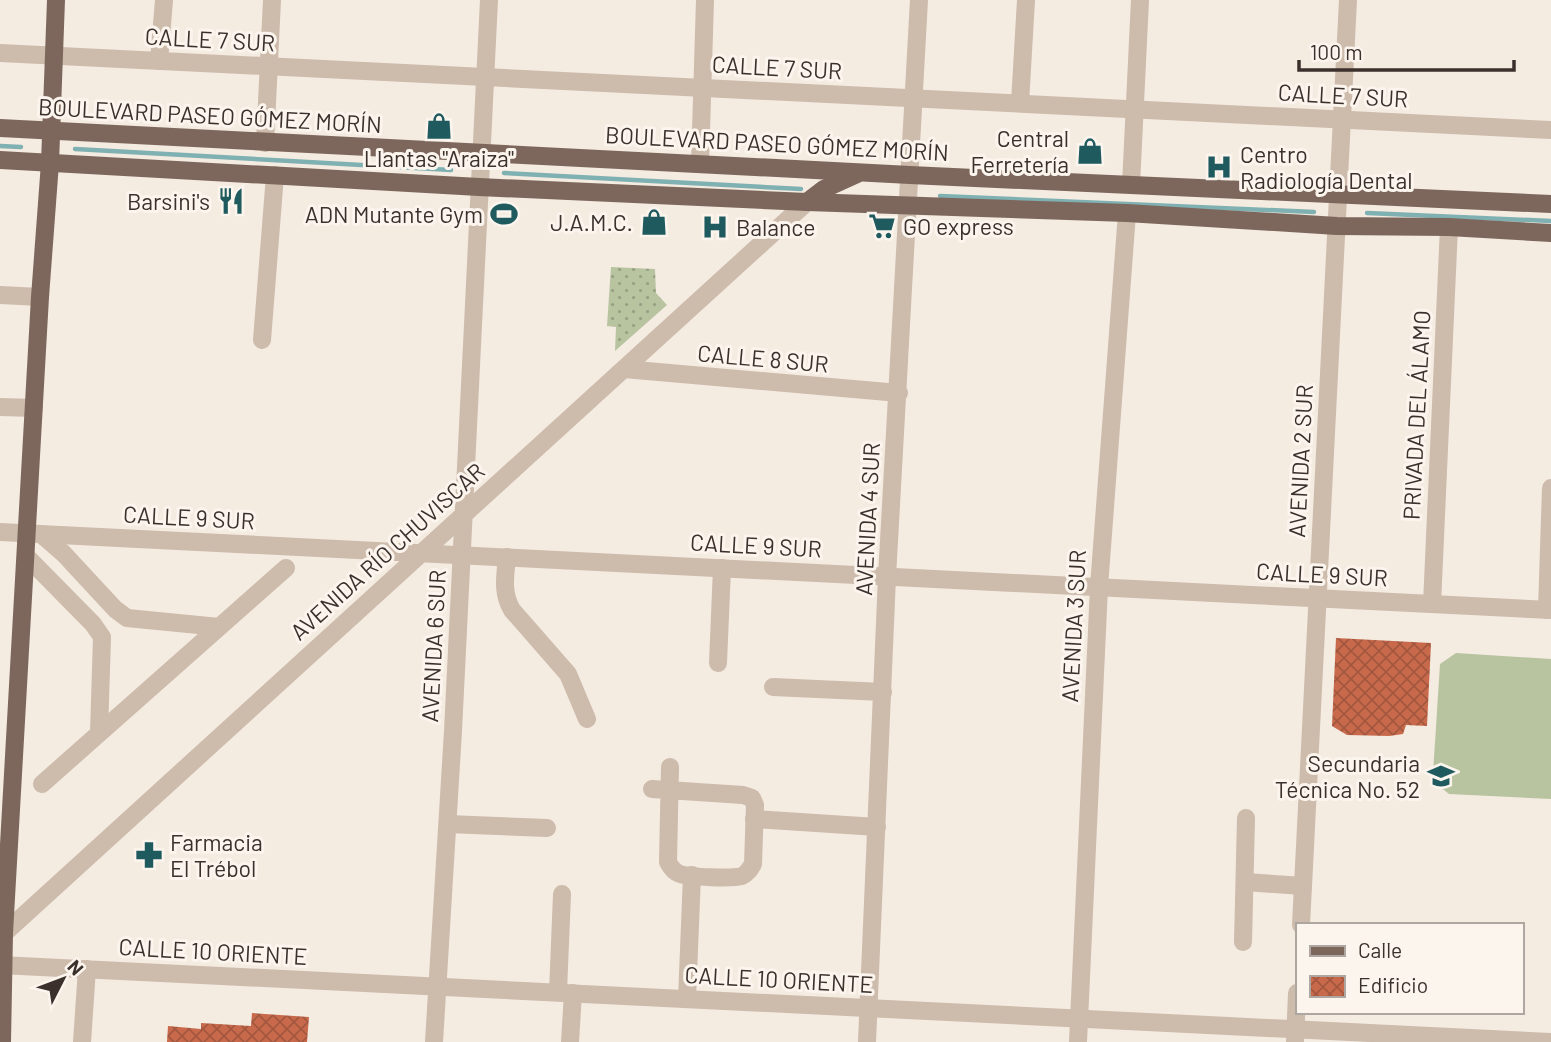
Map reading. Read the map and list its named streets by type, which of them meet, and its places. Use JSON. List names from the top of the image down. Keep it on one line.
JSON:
{"streets":{"main road":["BOULEVARD PASEO GÓMEZ MORÍN"],"street":["CALLE 7 SUR","CALLE 8 SUR","PRIVADA DEL ÁLAMO","AVENIDA 2 SUR","CALLE 9 SUR","AVENIDA 4 SUR","AVENIDA RÍO CHUVISCAR","AVENIDA 3 SUR","AVENIDA 6 SUR","CALLE 10 ORIENTE"]},"crossings":[["CALLE 7 SUR","AVENIDA 2 SUR"],["CALLE 7 SUR","AVENIDA 4 SUR"],["CALLE 7 SUR","AVENIDA 6 SUR"],["BOULEVARD PASEO GÓMEZ MORÍN","AVENIDA 2 SUR"],["BOULEVARD PASEO GÓMEZ MORÍN","AVENIDA 4 SUR"],["BOULEVARD PASEO GÓMEZ MORÍN","AVENIDA 6 SUR"],["CALLE 8 SUR","AVENIDA 4 SUR"],["CALLE 8 SUR","AVENIDA RÍO CHUVISCAR"],["PRIVADA DEL ÁLAMO","CALLE 9 SUR"],["AVENIDA 2 SUR","CALLE 9 SUR"],["CALLE 9 SUR","AVENIDA 4 SUR"],["CALLE 9 SUR","AVENIDA RÍO CHUVISCAR"],["CALLE 9 SUR","AVENIDA 3 SUR"],["CALLE 9 SUR","AVENIDA 6 SUR"],["AVENIDA 4 SUR","CALLE 10 ORIENTE"],["AVENIDA RÍO CHUVISCAR","AVENIDA 6 SUR"],["AVENIDA 3 SUR","CALLE 10 ORIENTE"],["AVENIDA 6 SUR","CALLE 10 ORIENTE"]],"places":{"shop":["Llantas \"Araiza\"","Central Ferretería","J.A.M.C."],"hospital":["Centro Radiología Dental","Balance"],"restaurant":["Barsini's"],"sports":["ADN Mutante Gym"],"supermarket":["GO express"],"school or university":["Secundaria Técnica No. 52"],"pharmacy":["Farmacia El Trébol"]},"legend":["Calle","Edificio"],"scale_bar":"100 m","north":"top right"}
